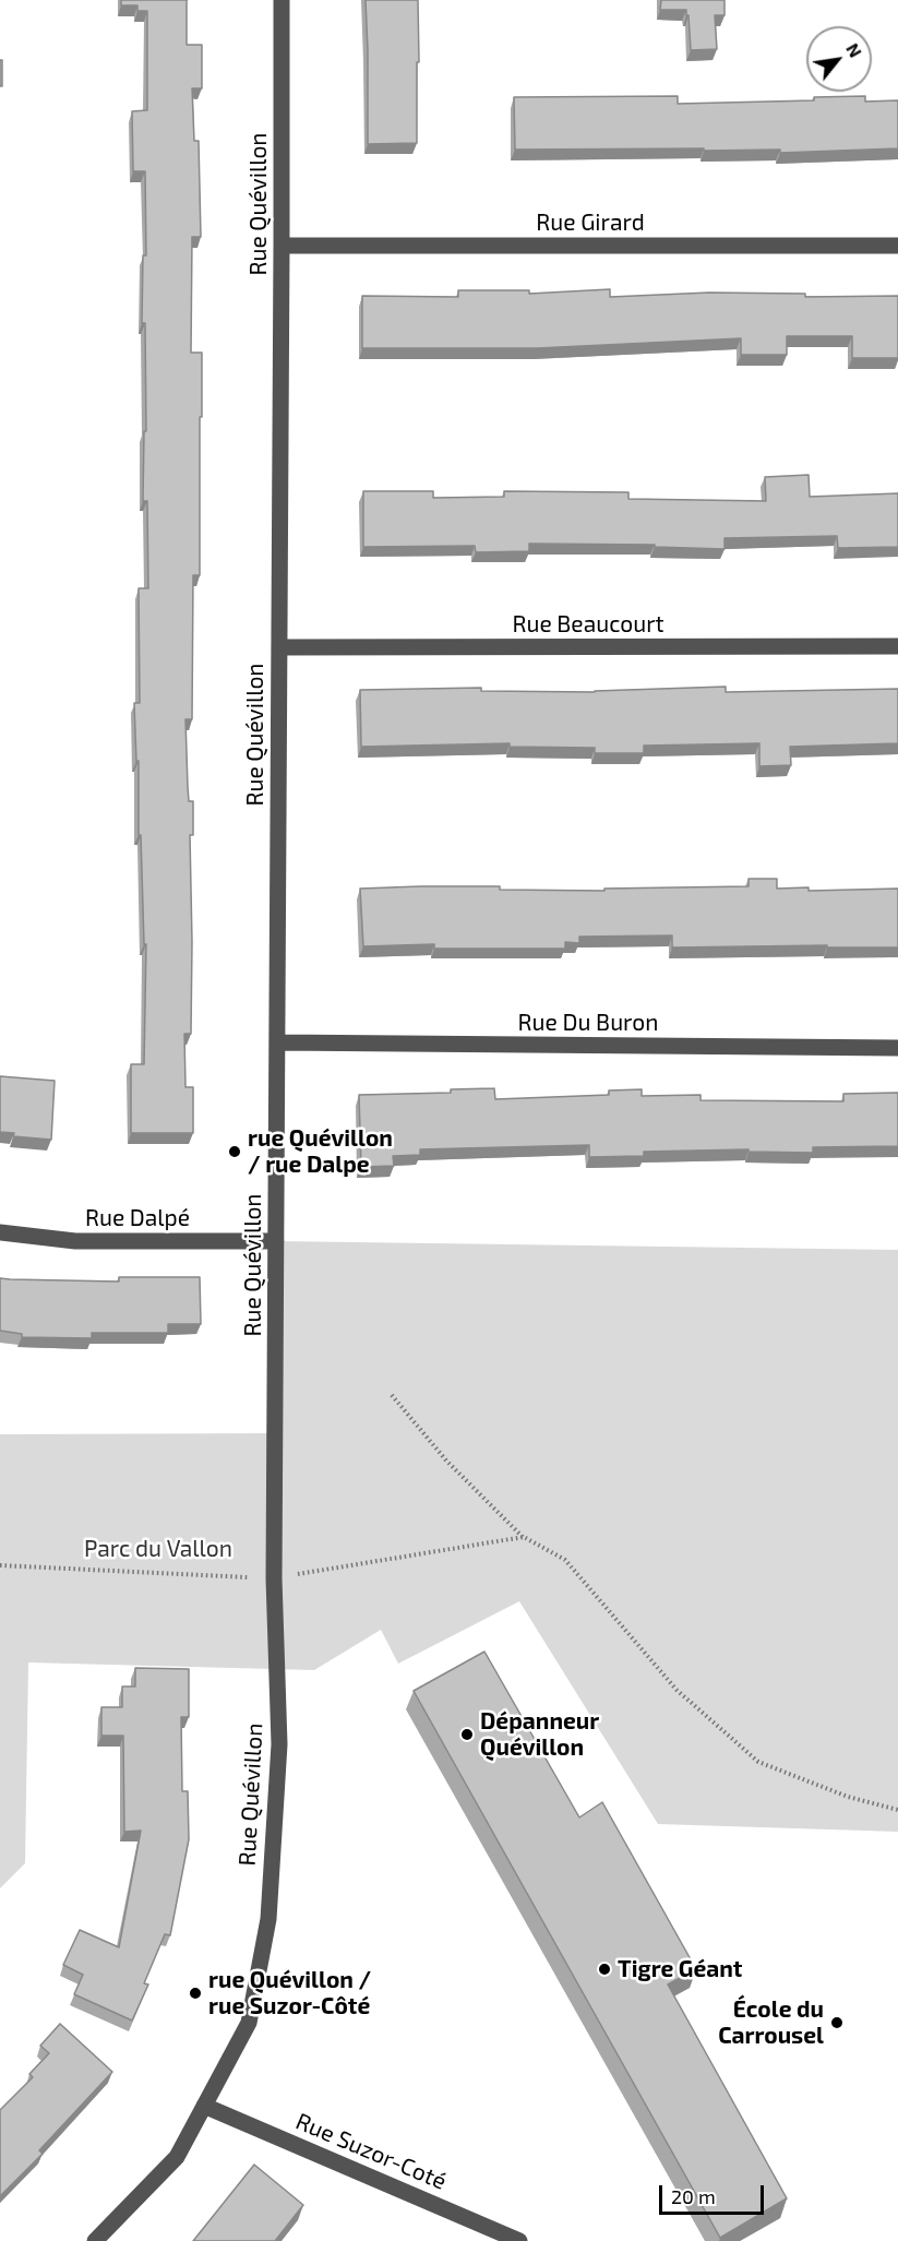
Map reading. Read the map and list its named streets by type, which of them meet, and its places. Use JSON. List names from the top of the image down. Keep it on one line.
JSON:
{"streets":{"street":["Rue Quévillon","Rue Girard","Rue Beaucourt","Rue Du Buron","Rue Dalpé","Rue Suzor-Coté"]},"crossings":[["Rue Quévillon","Rue Girard"],["Rue Quévillon","Rue Beaucourt"],["Rue Quévillon","Rue Du Buron"],["Rue Quévillon","Rue Dalpé"],["Rue Quévillon","Rue Suzor-Coté"]],"parks":["Parc du Vallon"],"places":["rue Quévillon / rue Dalpe","Dépanneur Quévillon","Tigre Géant","rue Quévillon / rue Suzor-Côté","École du Carrousel"],"scale_bar":"20 m","north":"top right"}
